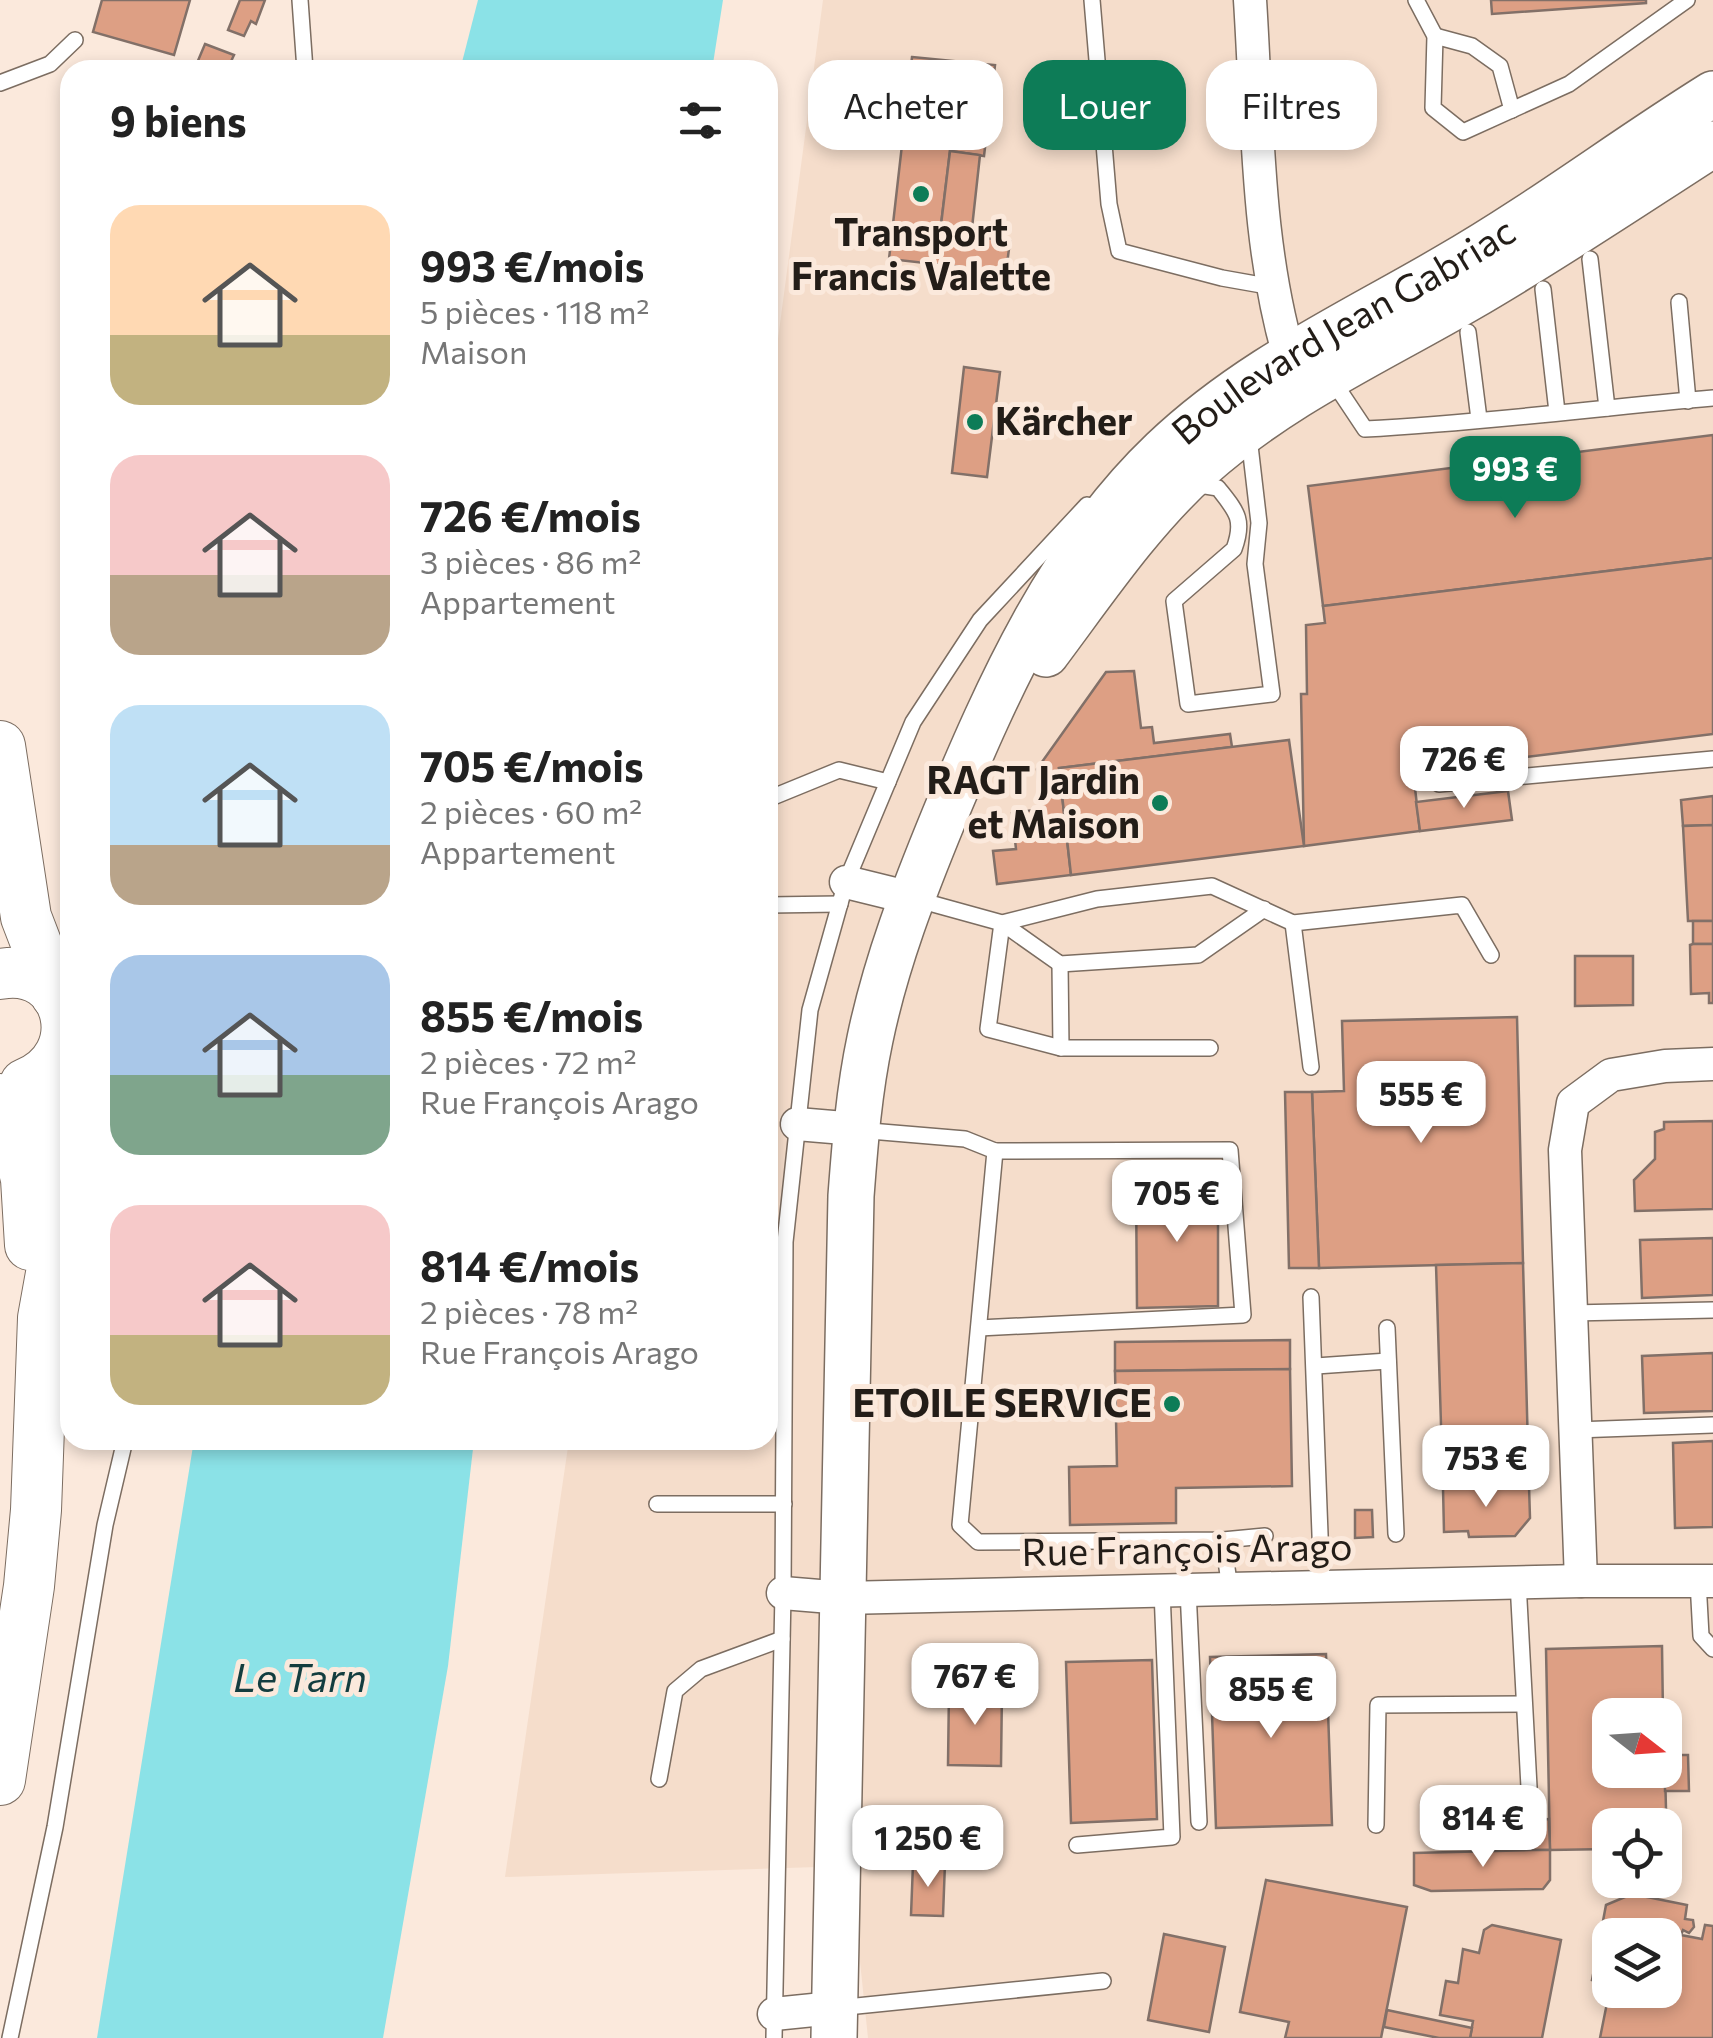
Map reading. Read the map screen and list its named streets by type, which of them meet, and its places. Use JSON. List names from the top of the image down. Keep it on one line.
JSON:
{"streets":{"main road":["Boulevard Jean Gabriac"],"street":["Rue François Arago"]},"crossings":[["Boulevard Jean Gabriac","Rue François Arago"]],"water":["Le Tarn"],"places":["Transport Francis Valette","Kärcher","RAGT Jardin et Maison","ETOILE SERVICE"],"north":"right","page":{"chip":["Acheter","Louer","Filtres"],"heading":"9 biens","list":[{"name":"993 €/mois","note":"5 pièces · 118 m² · Maison"},{"name":"726 €/mois","note":"3 pièces · 86 m² · Appartement"},{"name":"705 €/mois","note":"2 pièces · 60 m² · Appartement"},{"name":"855 €/mois","note":"2 pièces · 72 m² · Rue François Arago"},{"name":"814 €/mois","note":"2 pièces · 78 m² · Rue François Arago"}],"price":["993 €","726 €","555 €","705 €","753 €","767 €","855 €","814 €","1 250 €"]}}
